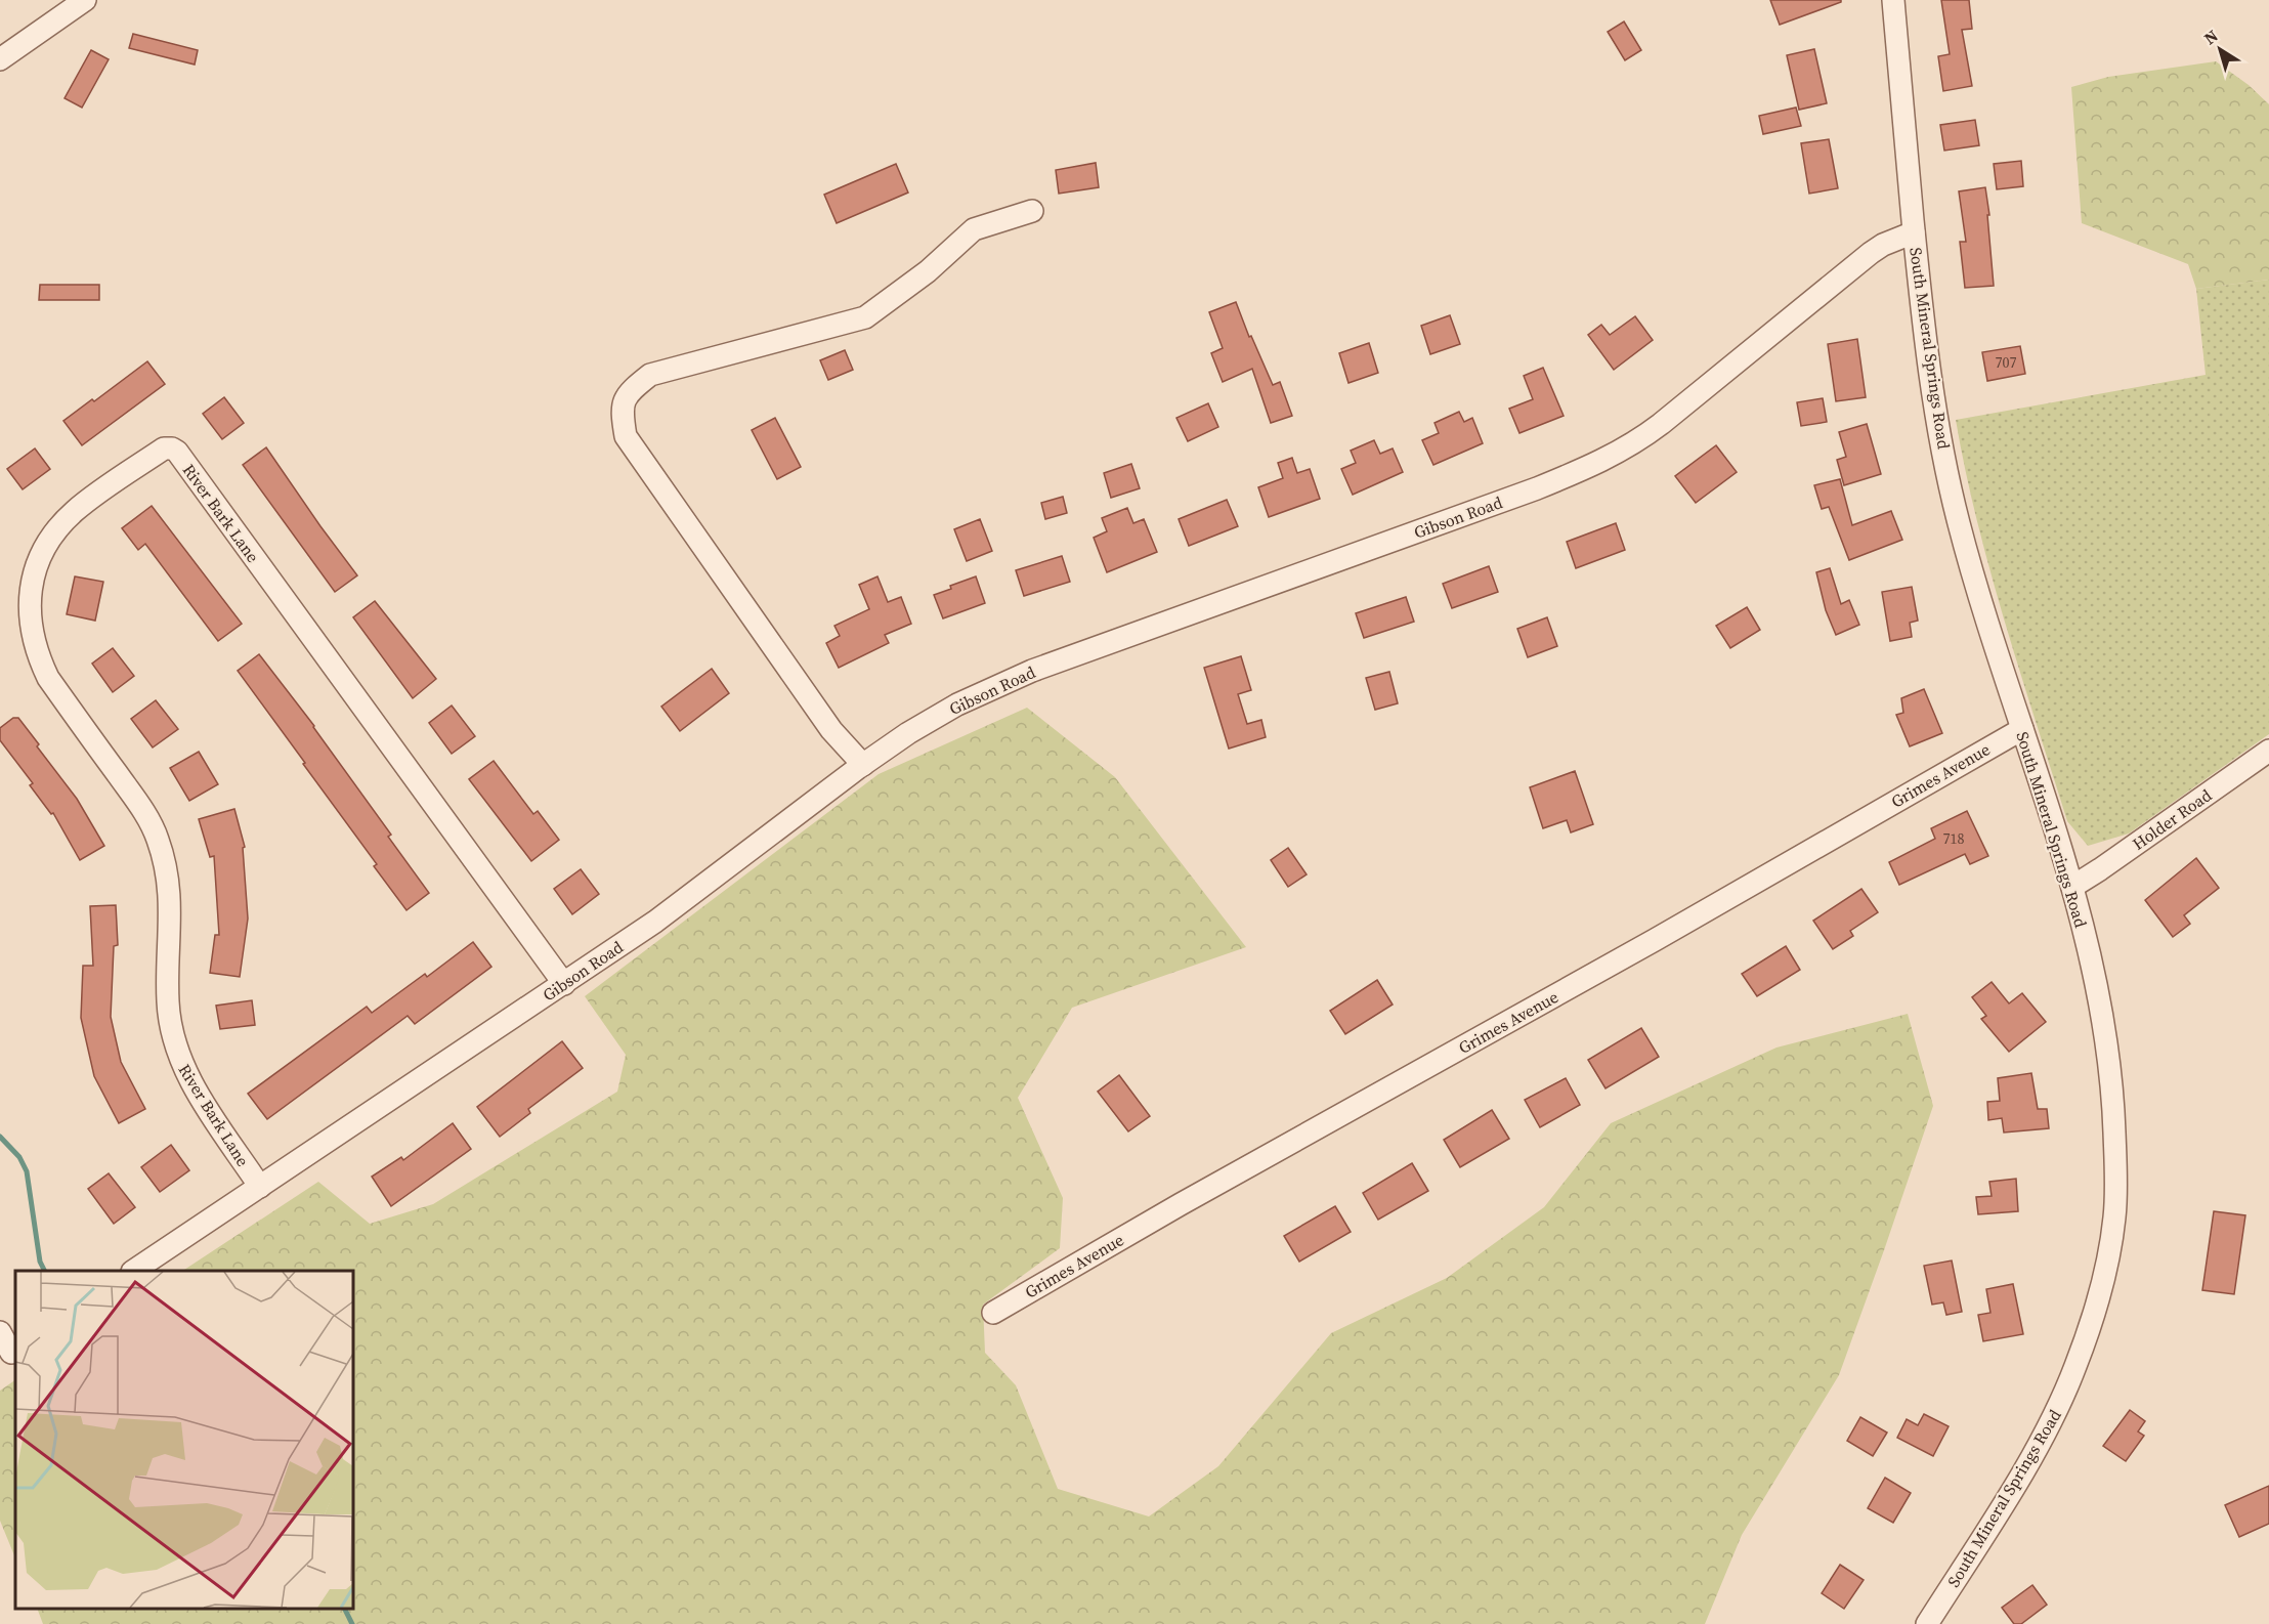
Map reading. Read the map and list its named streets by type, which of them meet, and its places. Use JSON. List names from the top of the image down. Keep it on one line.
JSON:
{"streets":{"street":["South Mineral Springs Road","River Bark Lane","Gibson Road","Grimes Avenue","Holder Road"]},"crossings":[["South Mineral Springs Road","Gibson Road"],["South Mineral Springs Road","Grimes Avenue"],["South Mineral Springs Road","Holder Road"],["River Bark Lane","Gibson Road"]],"house_numbers":["707","718"],"north":"top left"}
